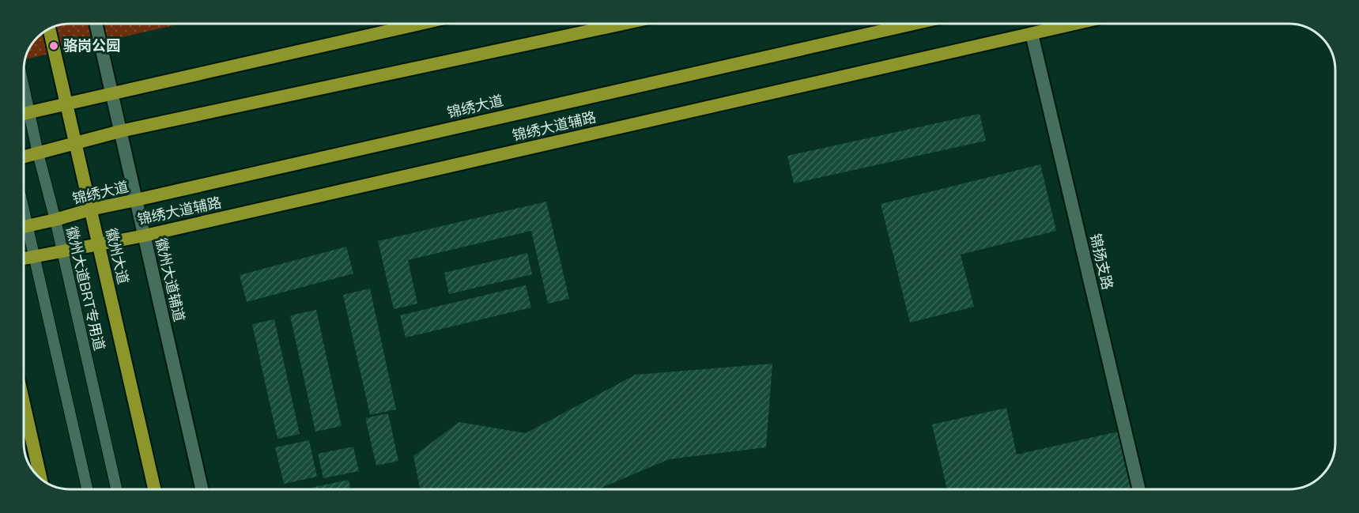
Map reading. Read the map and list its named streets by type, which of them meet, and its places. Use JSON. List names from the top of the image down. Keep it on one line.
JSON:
{"streets":{"main road":["锦绣大道","锦绣大道辅路","徽州大道"],"street":["锦扬支路","徽州大道辅道"],"lane":["徽州大道BRT专用道"]},"crossings":[["锦绣大道","徽州大道"],["锦绣大道","徽州大道辅道"],["锦绣大道","徽州大道BRT专用道"],["锦绣大道辅路","徽州大道"],["锦绣大道辅路","锦扬支路"],["锦绣大道辅路","徽州大道辅道"],["锦绣大道辅路","徽州大道BRT专用道"]],"places":["骆岗公园"]}
